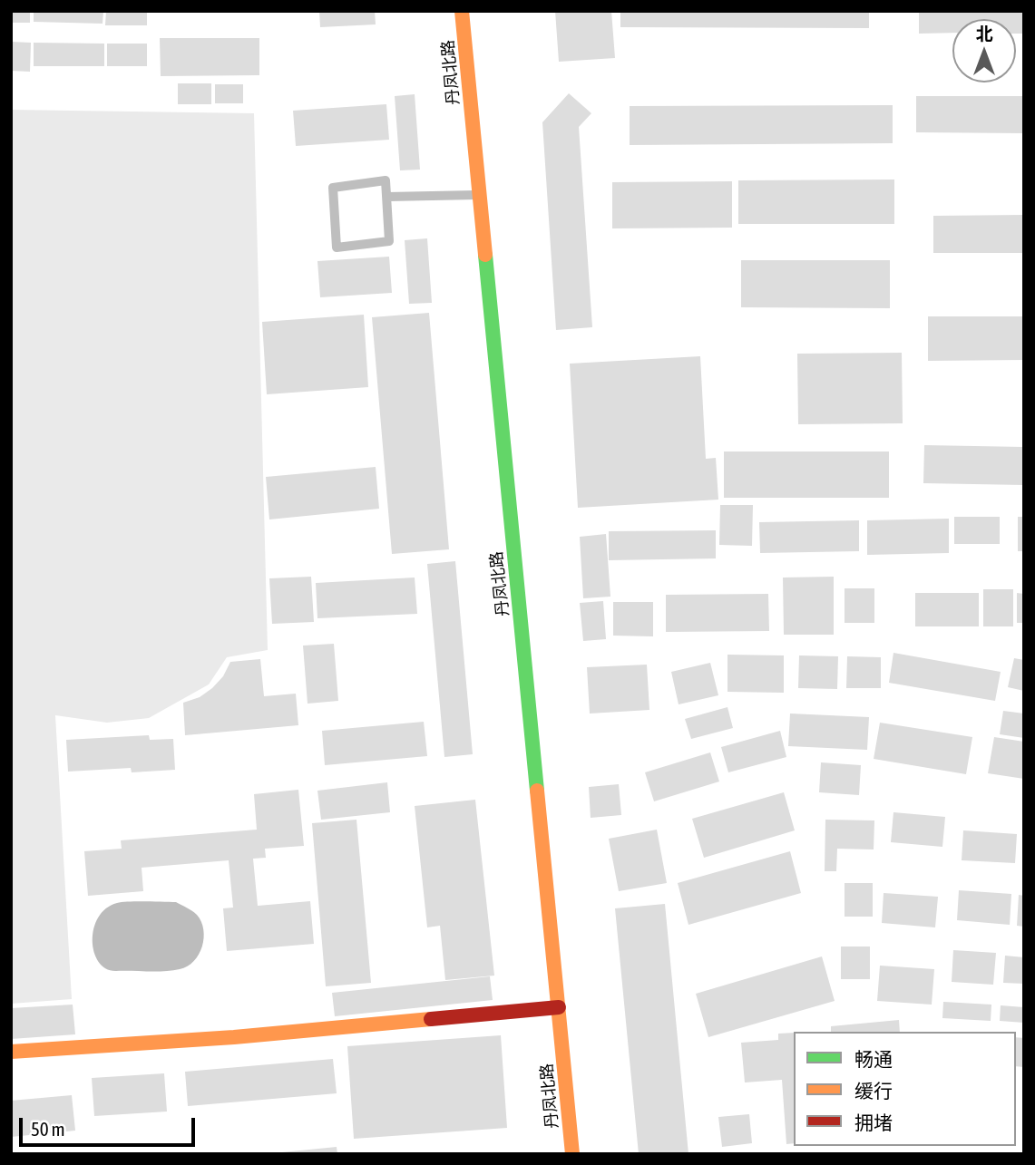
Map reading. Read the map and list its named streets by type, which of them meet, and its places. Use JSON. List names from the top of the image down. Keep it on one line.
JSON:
{"streets":{"main road":["丹凤北路"]},"legend":["畅通","缓行","拥堵"],"scale_bar":"50 m","north":"top"}
